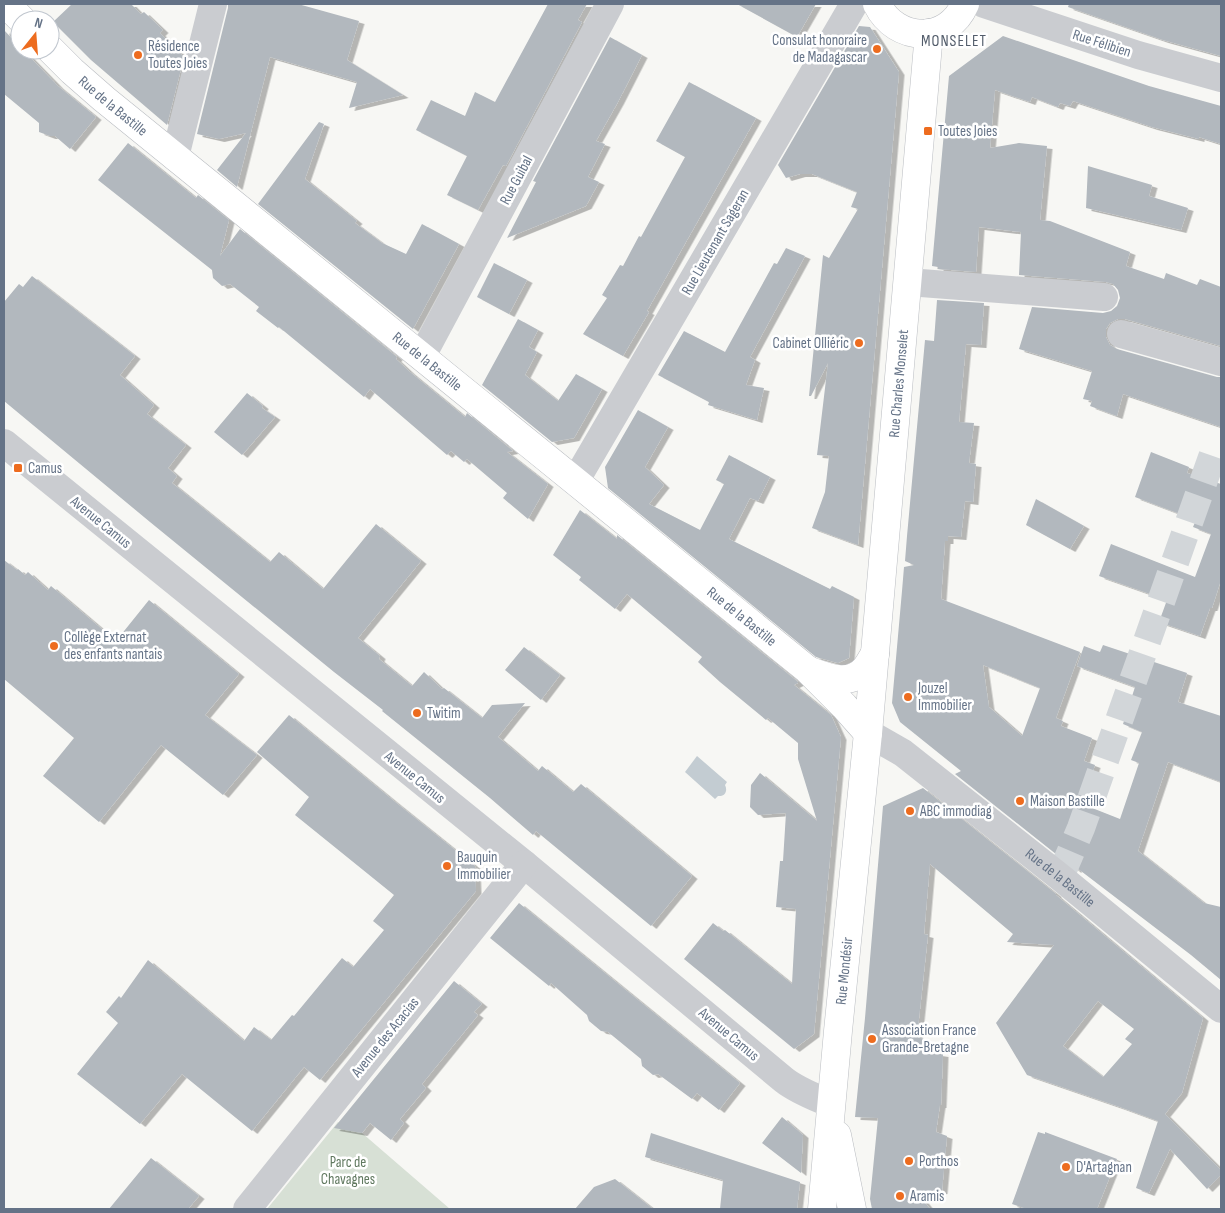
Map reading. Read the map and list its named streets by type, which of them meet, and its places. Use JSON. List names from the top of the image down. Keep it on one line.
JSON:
{"streets":{"main road":["Rue de la Bastille","Rue Charles Monselet","Rue Mondésir"],"street":["Rue Félibien","Rue Guibal","Rue Lieutenant Sageran","Avenue Camus","Avenue des Acacias"]},"crossings":[["Rue de la Bastille","Rue Guibal"],["Rue de la Bastille","Rue Lieutenant Sageran"],["Rue de la Bastille","Rue Charles Monselet"],["Rue de la Bastille","Rue Mondésir"],["Rue Charles Monselet","Rue Mondésir"],["Avenue Camus","Rue Mondésir"],["Avenue Camus","Avenue des Acacias"]],"districts":["MONSELET"],"parks":["Parc de Chavagnes"],"places":{"other":["Consulat honoraire de Madagascar","Résidence Toutes Joies","Cabinet Olliéric","Collège Externat des enfants nantais","Jouzel Immobilier","Twitim","Maison Bastille","ABC immodiag","Bauquin Immobilier","Association France Grande-Bretagne","Porthos","D'Artagnan","Aramis"],"transit":["Toutes Joies","Camus"]},"north":"top"}
